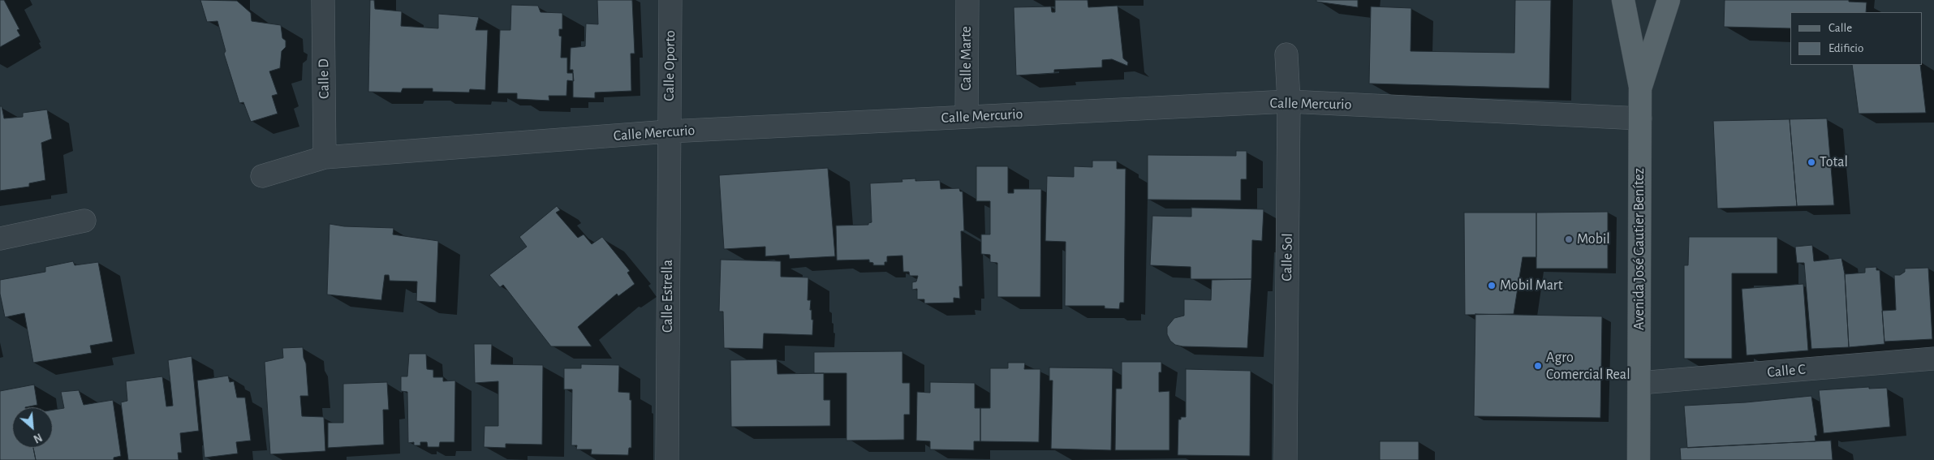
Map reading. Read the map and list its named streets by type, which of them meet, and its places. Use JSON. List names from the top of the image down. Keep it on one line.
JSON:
{"streets":{"main road":["Avenida José Gautier Benítez"],"street":["Calle Marte","Calle Oporto","Calle D","Calle Mercurio","Calle Sol","Calle Estrella","Calle C"]},"crossings":[["Calle Marte","Calle Mercurio"],["Calle Oporto","Calle Mercurio"],["Calle Oporto","Calle Estrella"],["Calle D","Calle Mercurio"],["Calle Mercurio","Avenida José Gautier Benítez"],["Calle Mercurio","Calle Sol"],["Calle Mercurio","Calle Estrella"],["Avenida José Gautier Benítez","Calle C"]],"places":["Total","Mobil","Mobil Mart","Agro Comercial Real"],"legend":["Calle","Edificio"],"north":"bottom right"}
